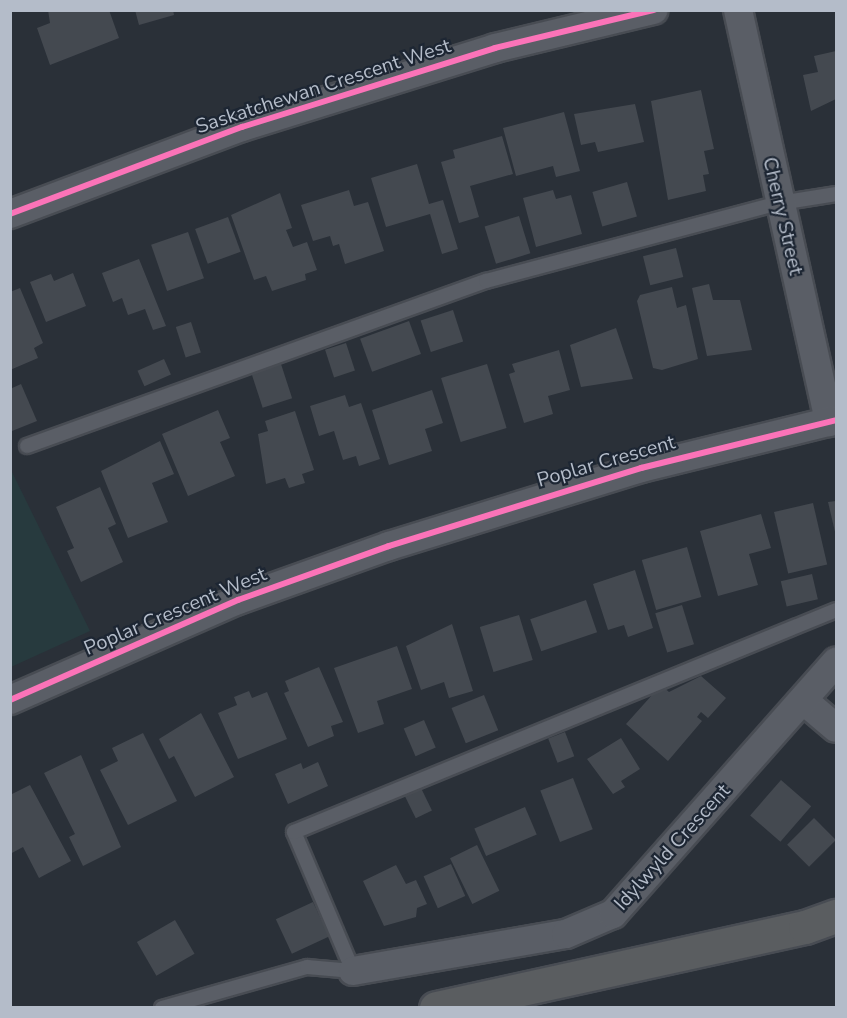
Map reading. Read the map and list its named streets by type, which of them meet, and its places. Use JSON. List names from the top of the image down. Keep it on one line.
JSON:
{"streets":{"street":["Saskatchewan Crescent West","Cherry Street","Poplar Crescent","Poplar Crescent West","Idylwyld Crescent"]},"crossings":[["Cherry Street","Poplar Crescent"],["Poplar Crescent","Poplar Crescent West"]]}
